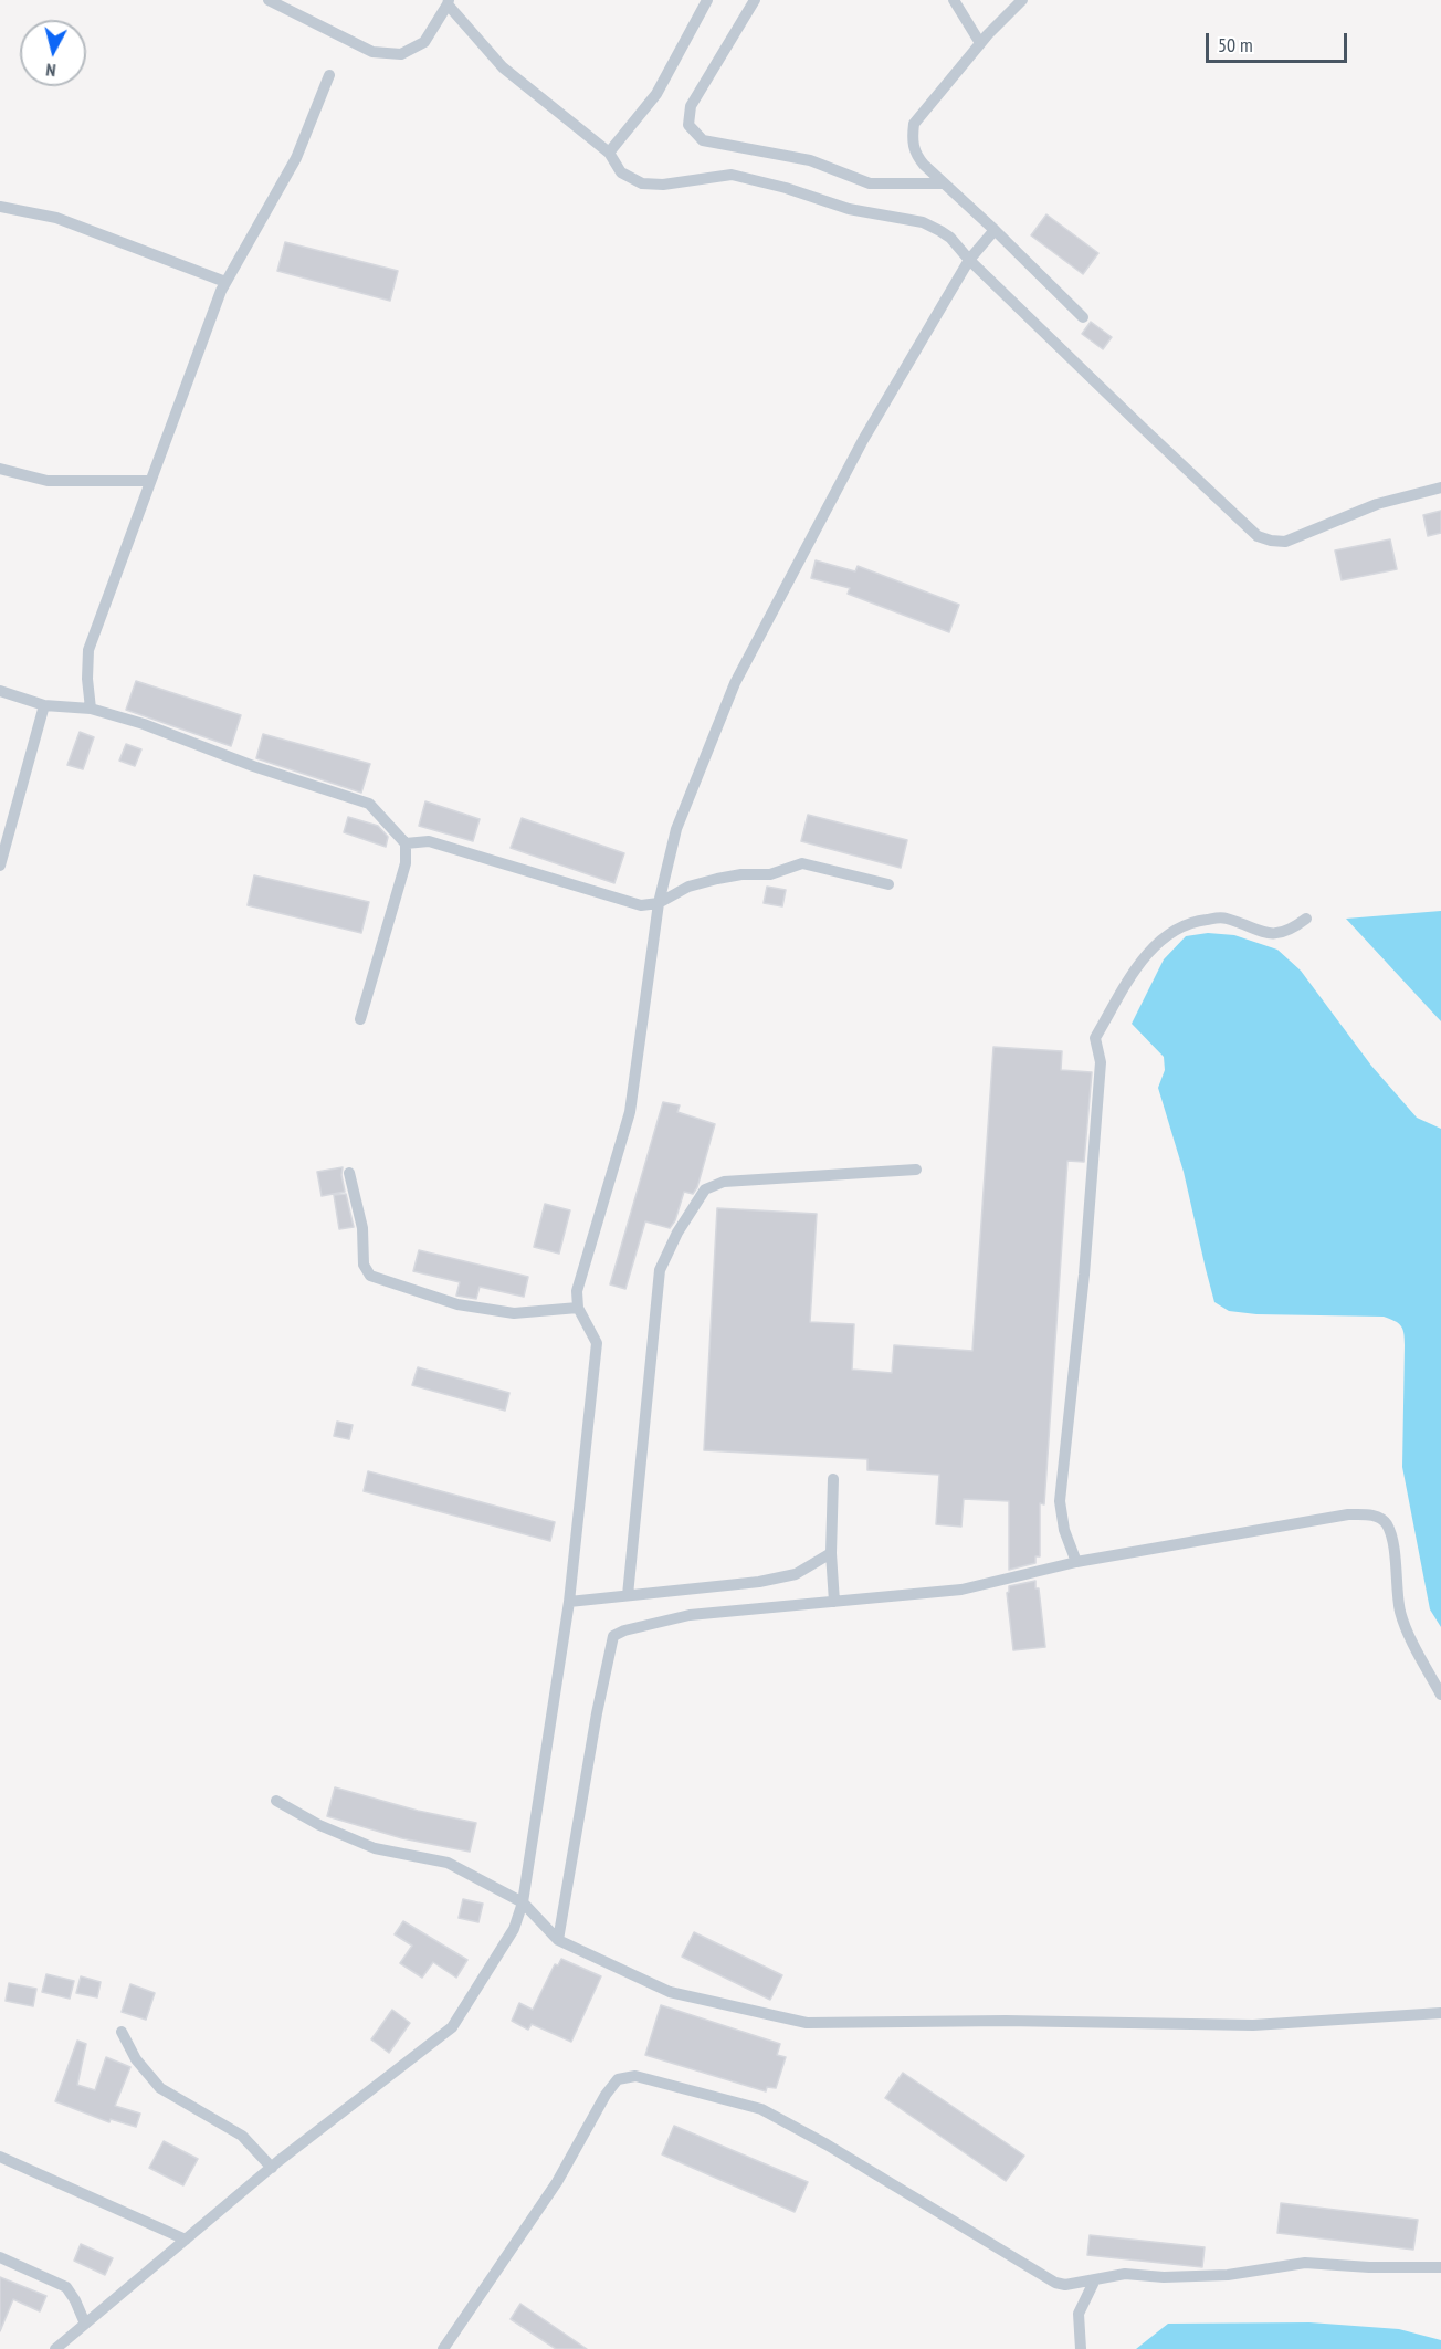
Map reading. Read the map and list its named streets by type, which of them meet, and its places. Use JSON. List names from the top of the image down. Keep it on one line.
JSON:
{"scale_bar":"50 m","north":"bottom"}
